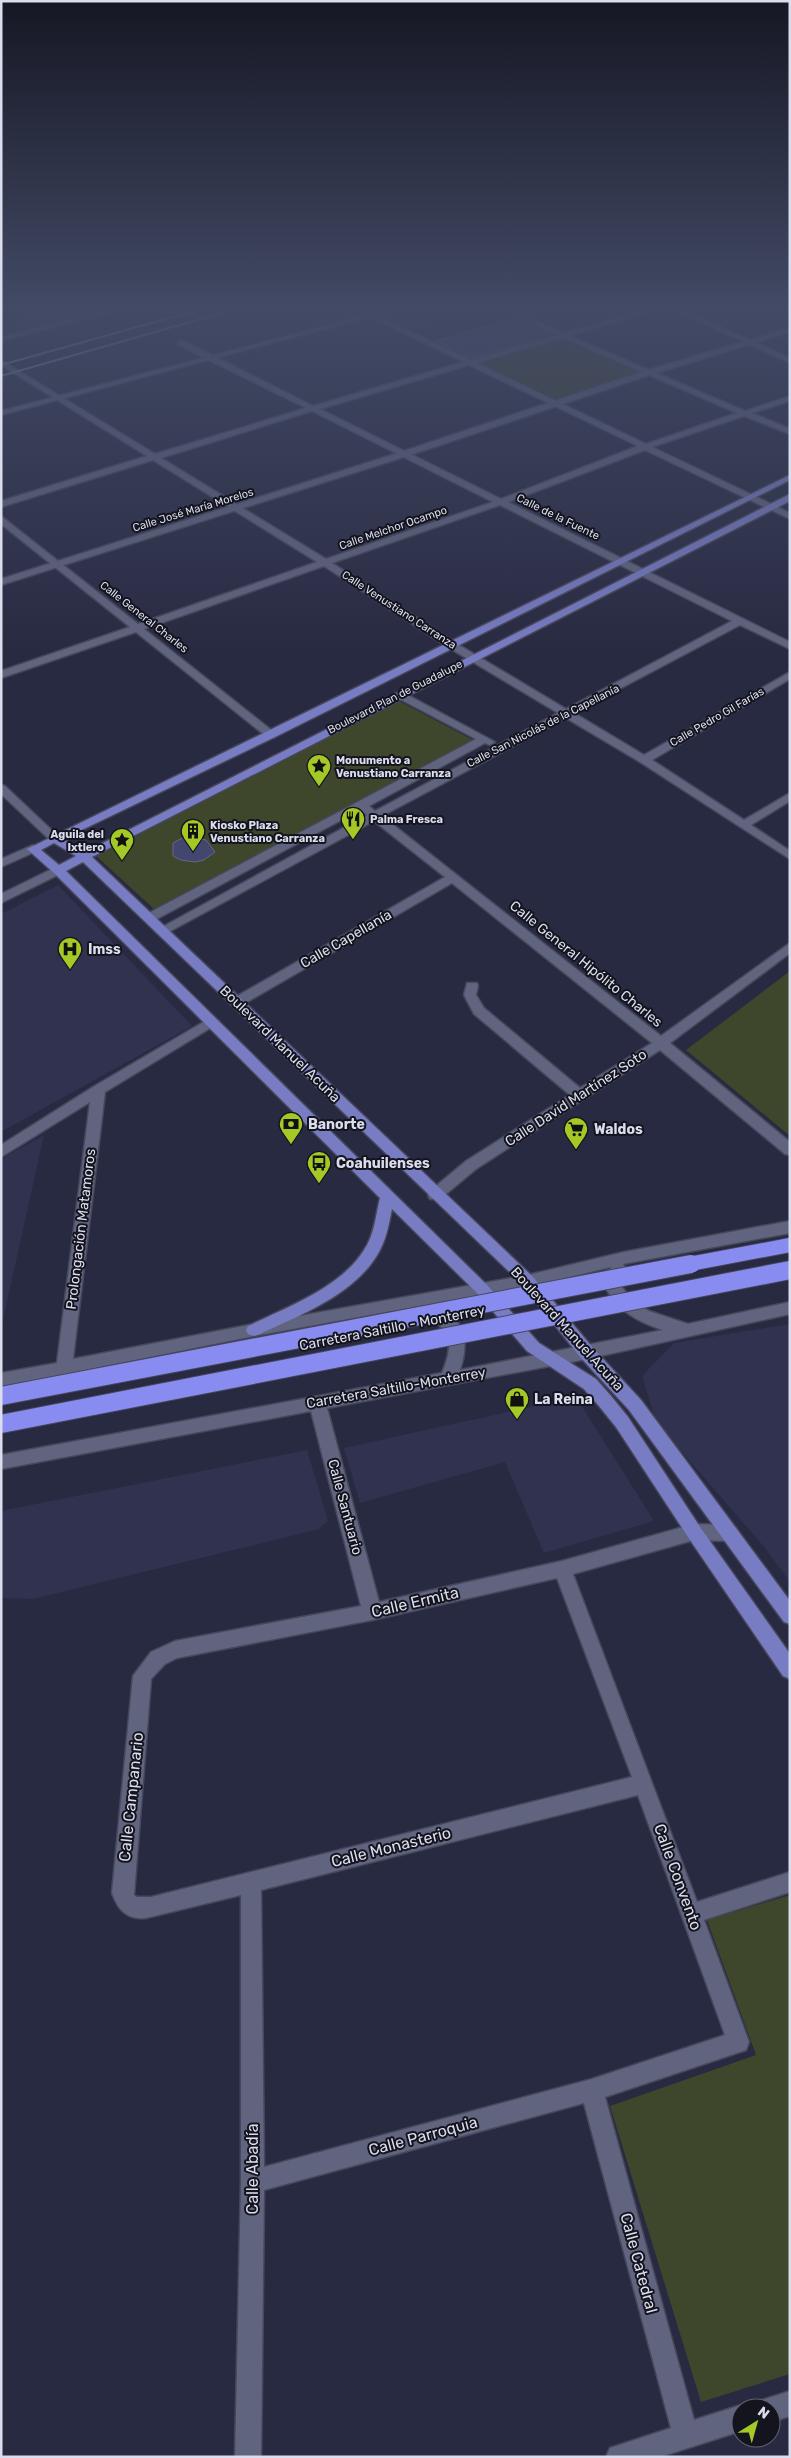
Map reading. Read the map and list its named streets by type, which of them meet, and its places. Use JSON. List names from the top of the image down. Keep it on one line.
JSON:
{"streets":{"highway":["Carretera Saltillo - Monterrey"],"main road":["Boulevard Plan de Guadalupe","Boulevard Manuel Acuña"],"street":["Calle José María Morelos","Calle de la Fuente","Calle Melchor Ocampo","Calle Venustiano Carranza","Calle General Charles","Calle Pedro Gil Farías","Calle San Nicolás de la Capellanía","Calle Capellanía","Calle General Hipólito Charles","Calle David Martínez Soto","Prolongación Matamoros","Carretera Saltillo-Monterrey","Calle Santuario","Calle Ermita","Calle Campanario","Calle Monasterio","Calle Convento","Calle Parroquia","Calle Abadía","Calle Catedral"]},"crossings":[["Calle José María Morelos","Calle de la Fuente"],["Calle José María Morelos","Calle Venustiano Carranza"],["Calle José María Morelos","Calle General Charles"],["Calle de la Fuente","Calle Melchor Ocampo"],["Calle de la Fuente","Boulevard Plan de Guadalupe"],["Calle de la Fuente","Calle San Nicolás de la Capellanía"],["Calle Melchor Ocampo","Calle Venustiano Carranza"],["Calle Melchor Ocampo","Calle General Charles"],["Calle Venustiano Carranza","Boulevard Plan de Guadalupe"],["Calle Venustiano Carranza","Calle Pedro Gil Farías"],["Calle Venustiano Carranza","Calle San Nicolás de la Capellanía"],["Calle General Charles","Boulevard Plan de Guadalupe"],["Boulevard Plan de Guadalupe","Boulevard Manuel Acuña"],["Calle San Nicolás de la Capellanía","Calle General Hipólito Charles"],["Calle San Nicolás de la Capellanía","Boulevard Manuel Acuña"],["Calle Capellanía","Calle General Hipólito Charles"],["Calle Capellanía","Boulevard Manuel Acuña"],["Calle General Hipólito Charles","Calle David Martínez Soto"],["Boulevard Manuel Acuña","Calle David Martínez Soto"],["Boulevard Manuel Acuña","Carretera Saltillo-Monterrey"],["Boulevard Manuel Acuña","Calle Ermita"],["Carretera Saltillo-Monterrey","Calle Santuario"],["Calle Santuario","Calle Ermita"],["Calle Ermita","Calle Campanario"],["Calle Ermita","Calle Convento"],["Calle Campanario","Calle Monasterio"],["Calle Monasterio","Calle Convento"],["Calle Monasterio","Calle Abadía"],["Calle Convento","Calle Parroquia"],["Calle Convento","Calle Catedral"],["Calle Parroquia","Calle Abadía"],["Calle Parroquia","Calle Catedral"]],"places":{"place":["Monumento a Venustiano Carranza","Aguila del Ixtlero"],"restaurant":["Palma Fresca"],"building":["Kiosko Plaza Venustiano Carranza"],"hospital":["Imss"],"bank":["Banorte"],"supermarket":["Waldos"],"bus stop":["Coahuilenses"],"shop":["La Reina"]},"north":"top right"}
